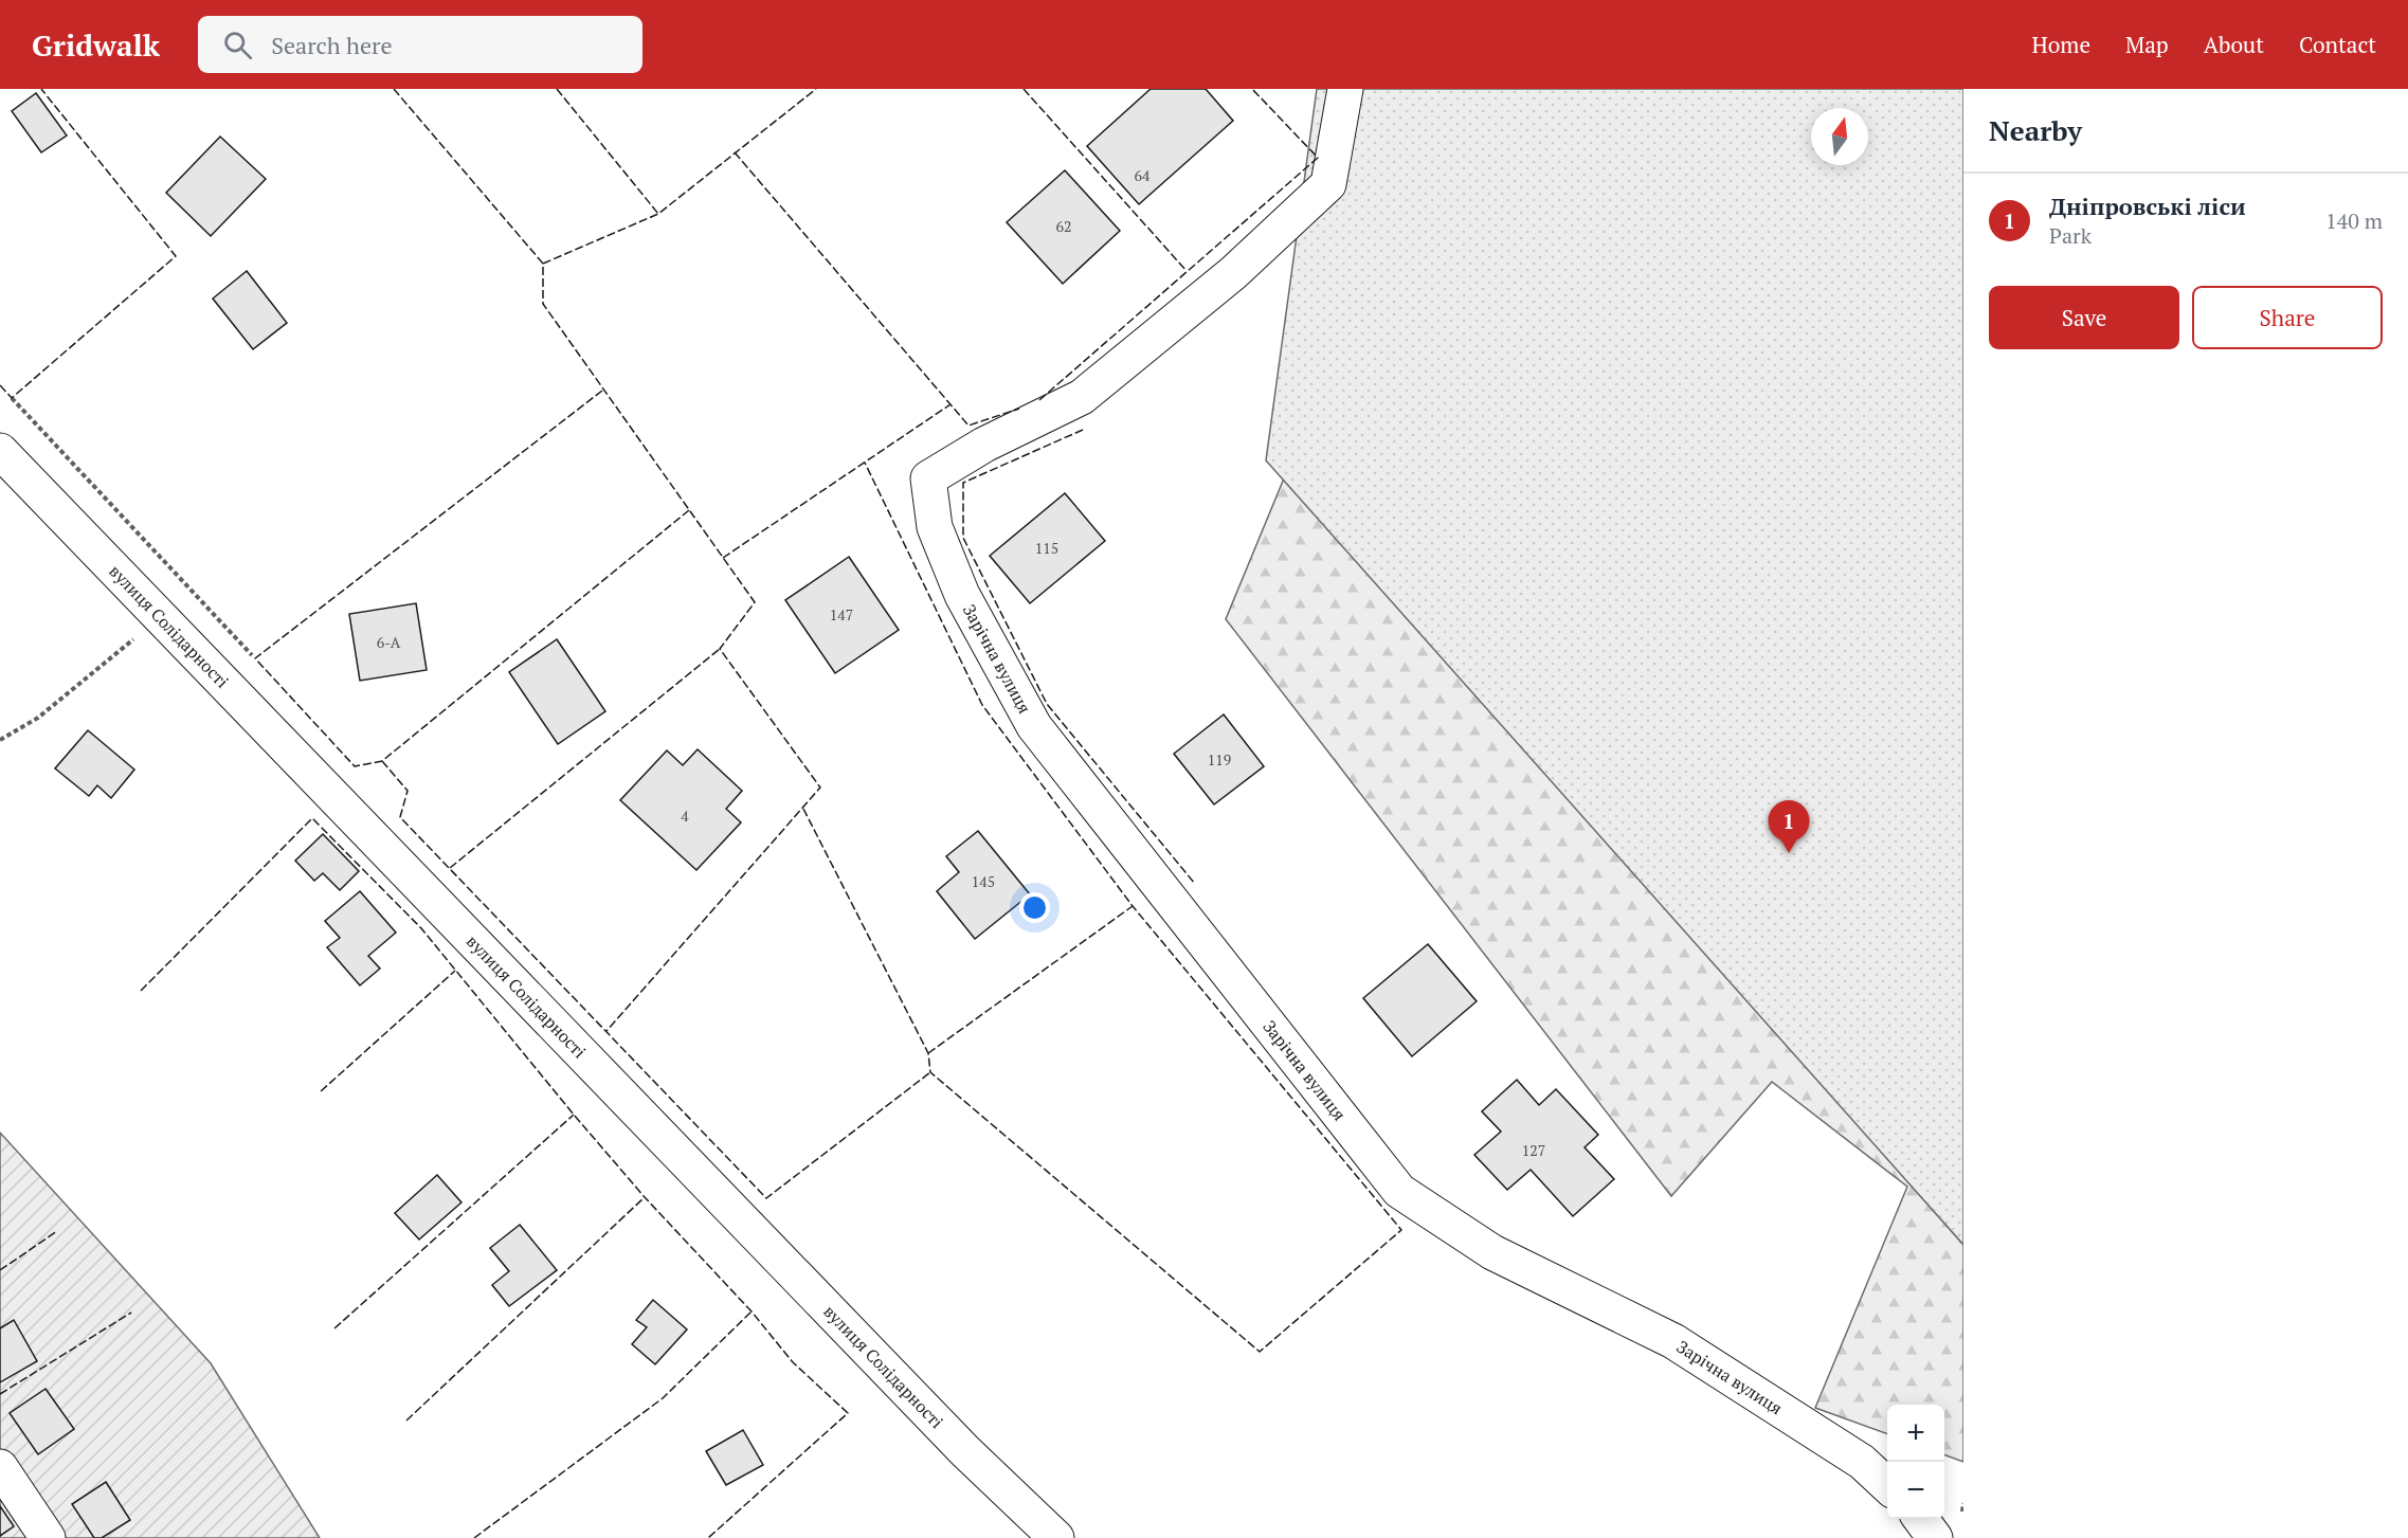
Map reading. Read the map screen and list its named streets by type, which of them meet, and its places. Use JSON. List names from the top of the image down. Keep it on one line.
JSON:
{"streets":{"street":["вулиця Солідарності","Зарічна вулиця"]},"house_numbers":["64","62","115","147","6-А","119","4","145","127"],"north":"top","page":{"header":"Gridwalk","search":"Search here","nav":["Home","Map","About","Contact"],"heading":"Nearby","list":[{"mark":"1","name":"Дніпровські ліси","note":"Park","value":"140 m"}],"buttons":["Save","Share"],"pins":"1","map_buttons":["+","−"]}}
